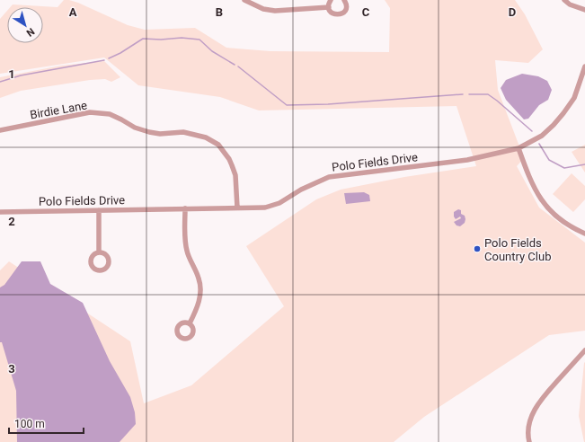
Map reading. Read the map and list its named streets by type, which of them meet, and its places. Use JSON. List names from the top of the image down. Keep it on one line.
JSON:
{"streets":{"street":["Birdie Lane","Polo Fields Drive"]},"crossings":[["Birdie Lane","Polo Fields Drive"]],"places":["Polo Fields Country Club"],"scale_bar":"100 m","north":"bottom right","grid":{"columns":["A","B","C","D"],"rows":["1","2","3"]}}
